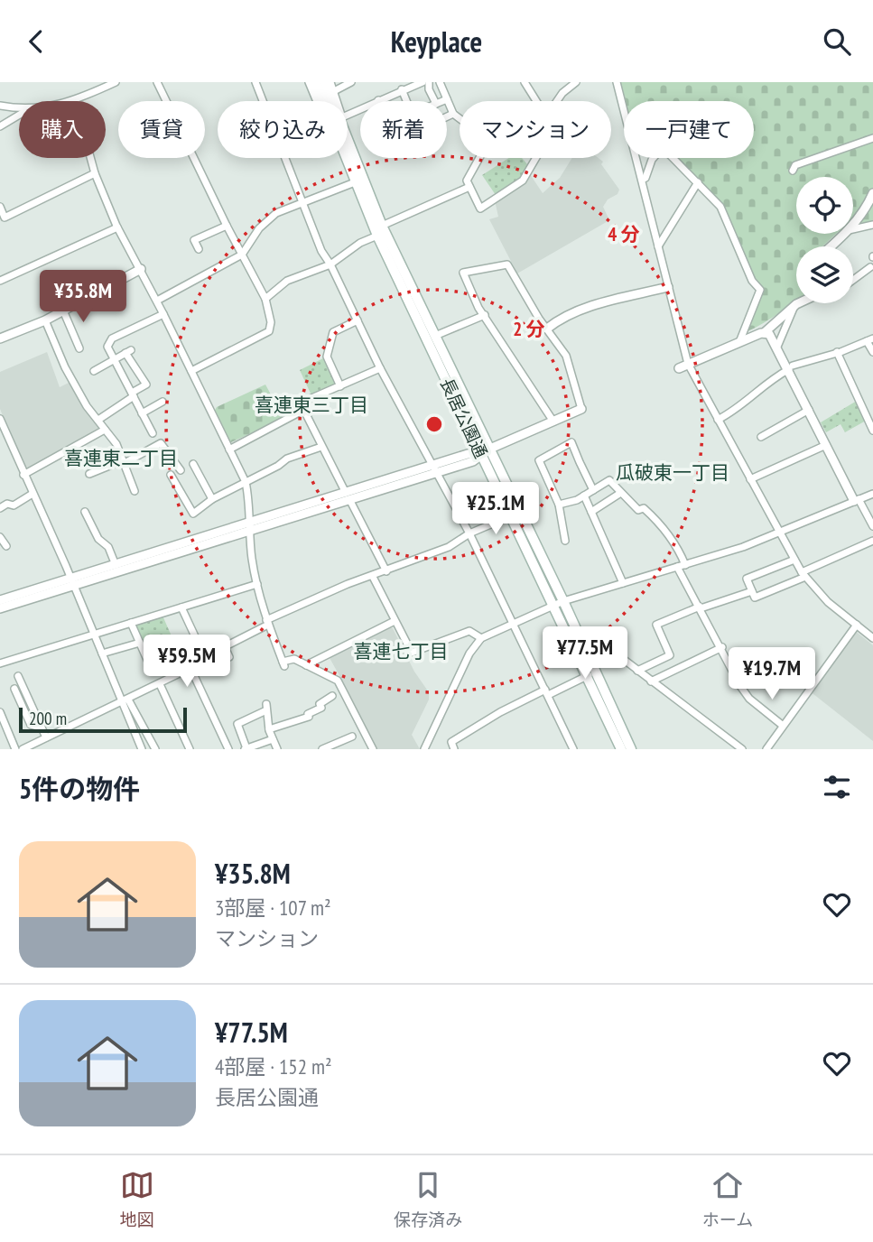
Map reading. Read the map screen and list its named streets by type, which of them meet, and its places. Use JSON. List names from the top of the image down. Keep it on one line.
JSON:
{"streets":{"main road":["長居公園通"]},"districts":["喜連東三丁目","喜連東二丁目","瓜破東一丁目","喜連七丁目"],"scale_bar":"200 m","page":{"header":"Keyplace","chip":["購入","賃貸","絞り込み","新着","マンション","一戸建て"],"price":["¥35.8M","¥25.1M","¥77.5M","¥59.5M","¥19.7M"],"scale":"200 m","heading":"5件の物件","list":[{"name":"¥35.8M","note":"3部屋 · 107 m² · マンション"},{"name":"¥77.5M","note":"4部屋 · 152 m² · 長居公園通"}],"tabs":["地図","保存済み","ホーム"]},"rings":["4 分","2 分"]}
